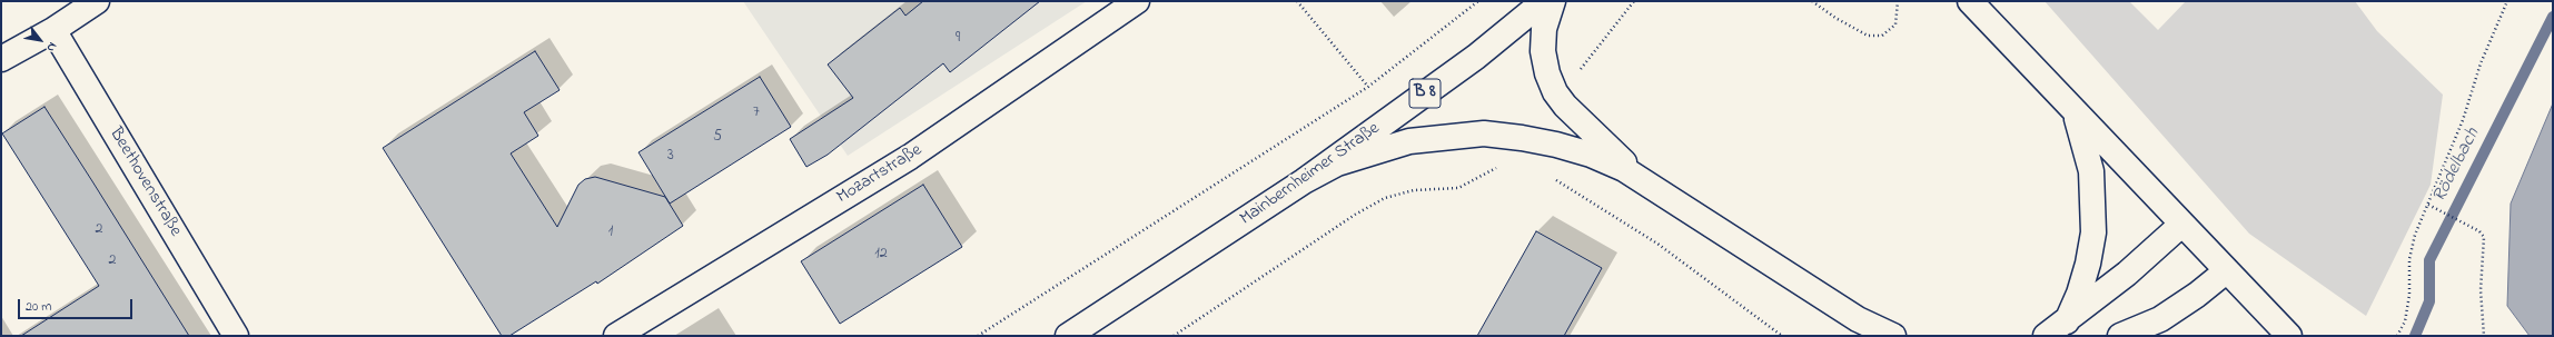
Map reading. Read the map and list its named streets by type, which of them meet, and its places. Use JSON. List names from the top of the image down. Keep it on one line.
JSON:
{"streets":{"main road":["B 8","Mozartstraße","Mainbernheimer Straße","Beethovenstraße"]},"water":["Rödelbach"],"house_numbers":["9","7","5","3","2","1","12","2"],"scale_bar":"20 m","north":"bottom right"}
